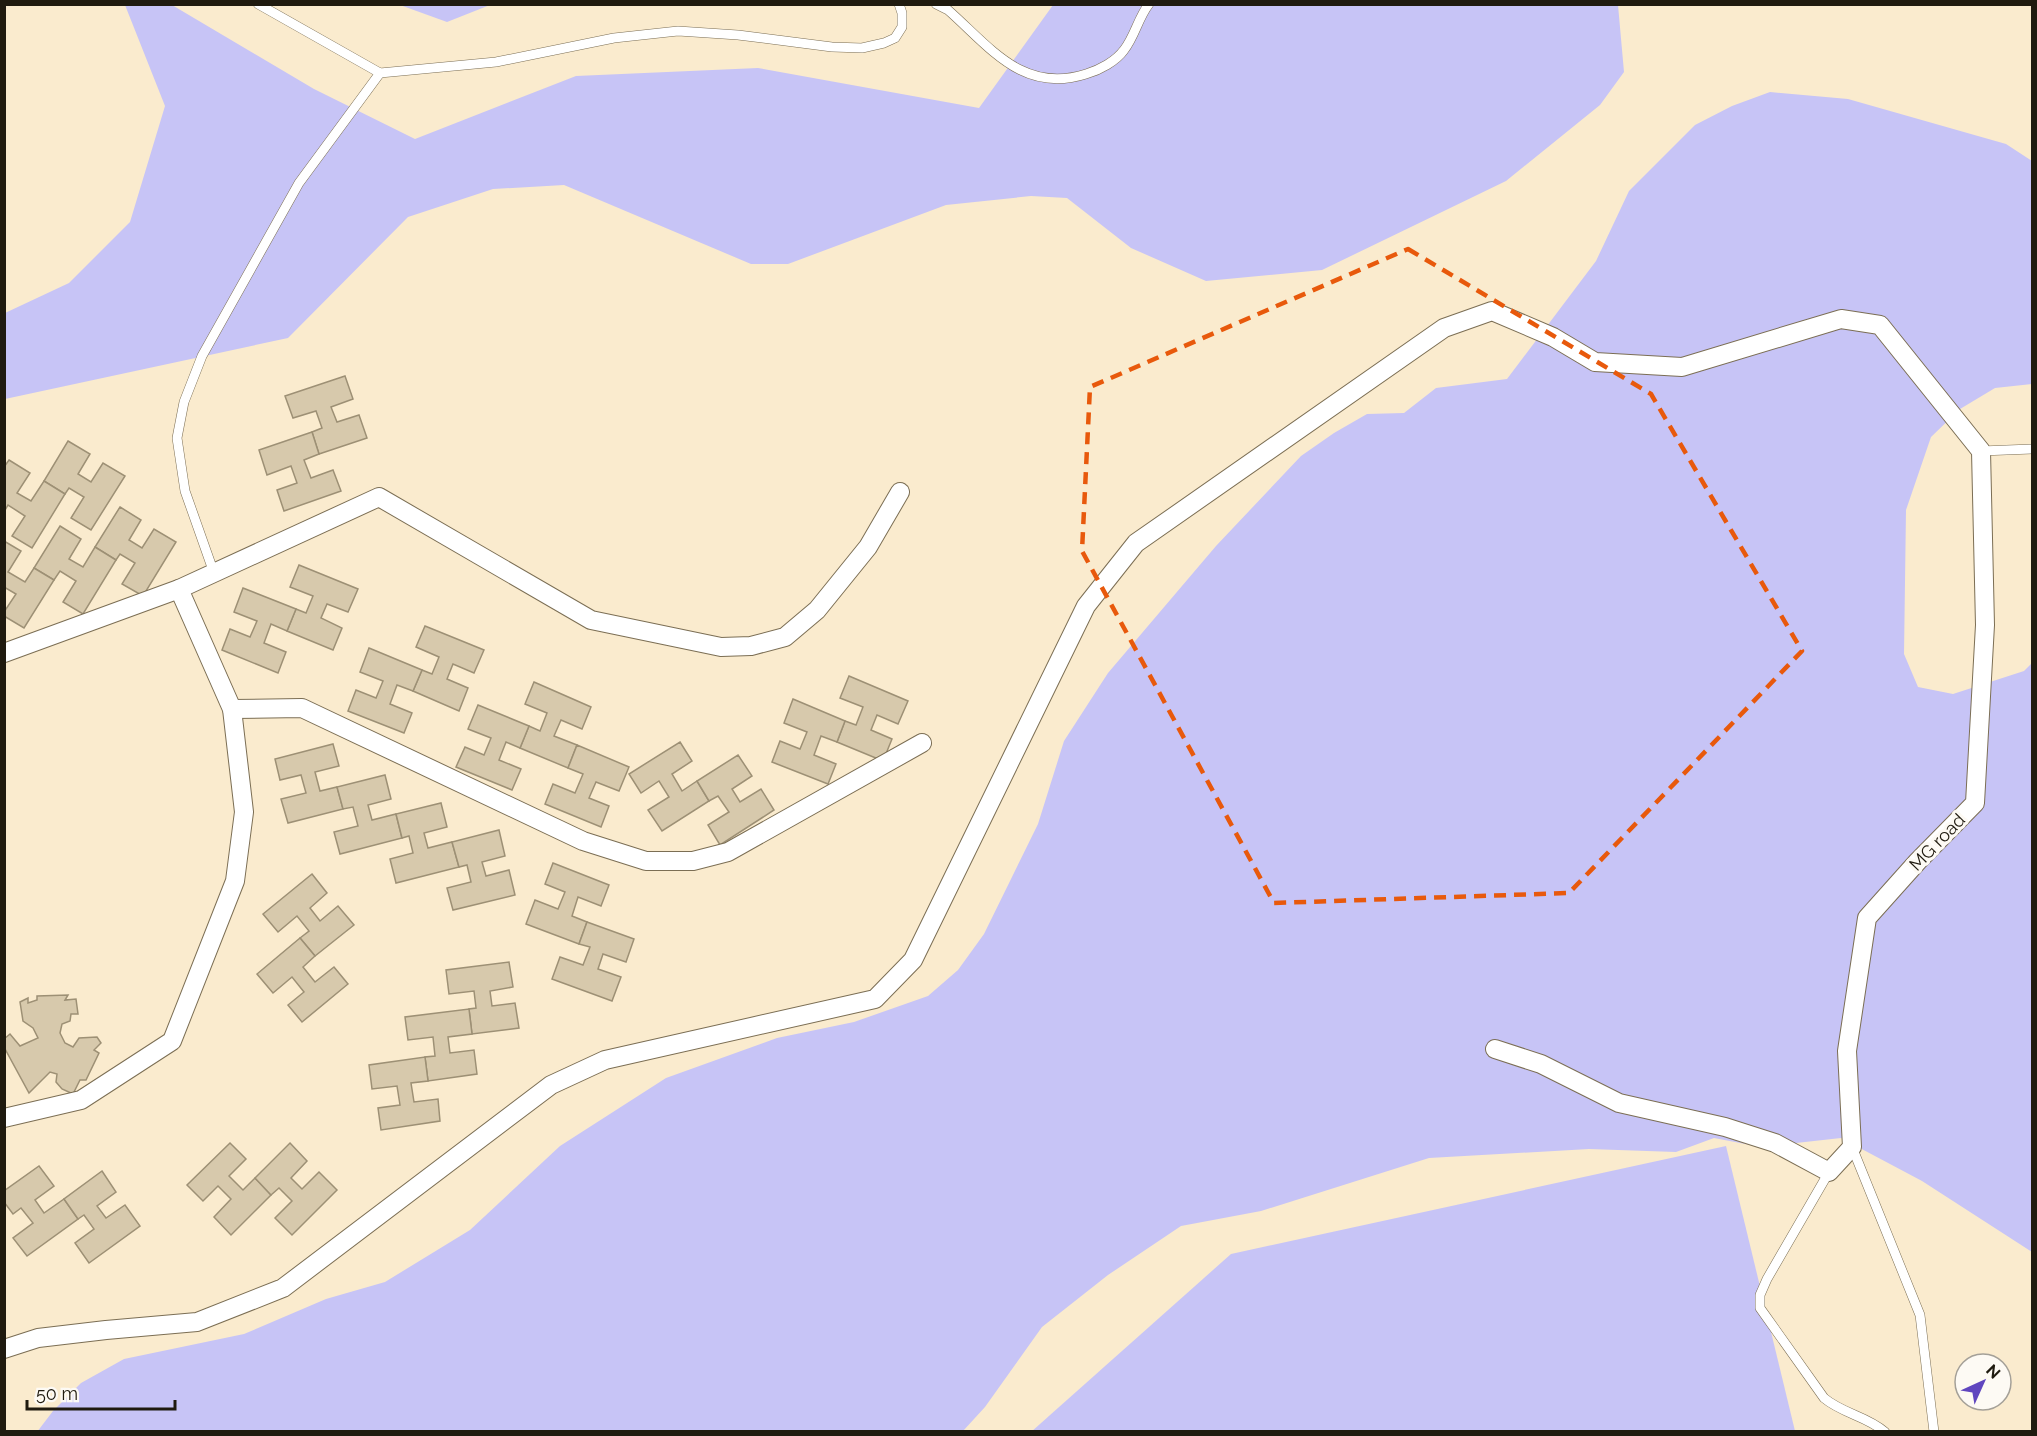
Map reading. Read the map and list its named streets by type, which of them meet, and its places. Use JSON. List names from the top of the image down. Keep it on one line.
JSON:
{"streets":{"street":["MG road"]},"scale_bar":"50 m","north":"top right"}
